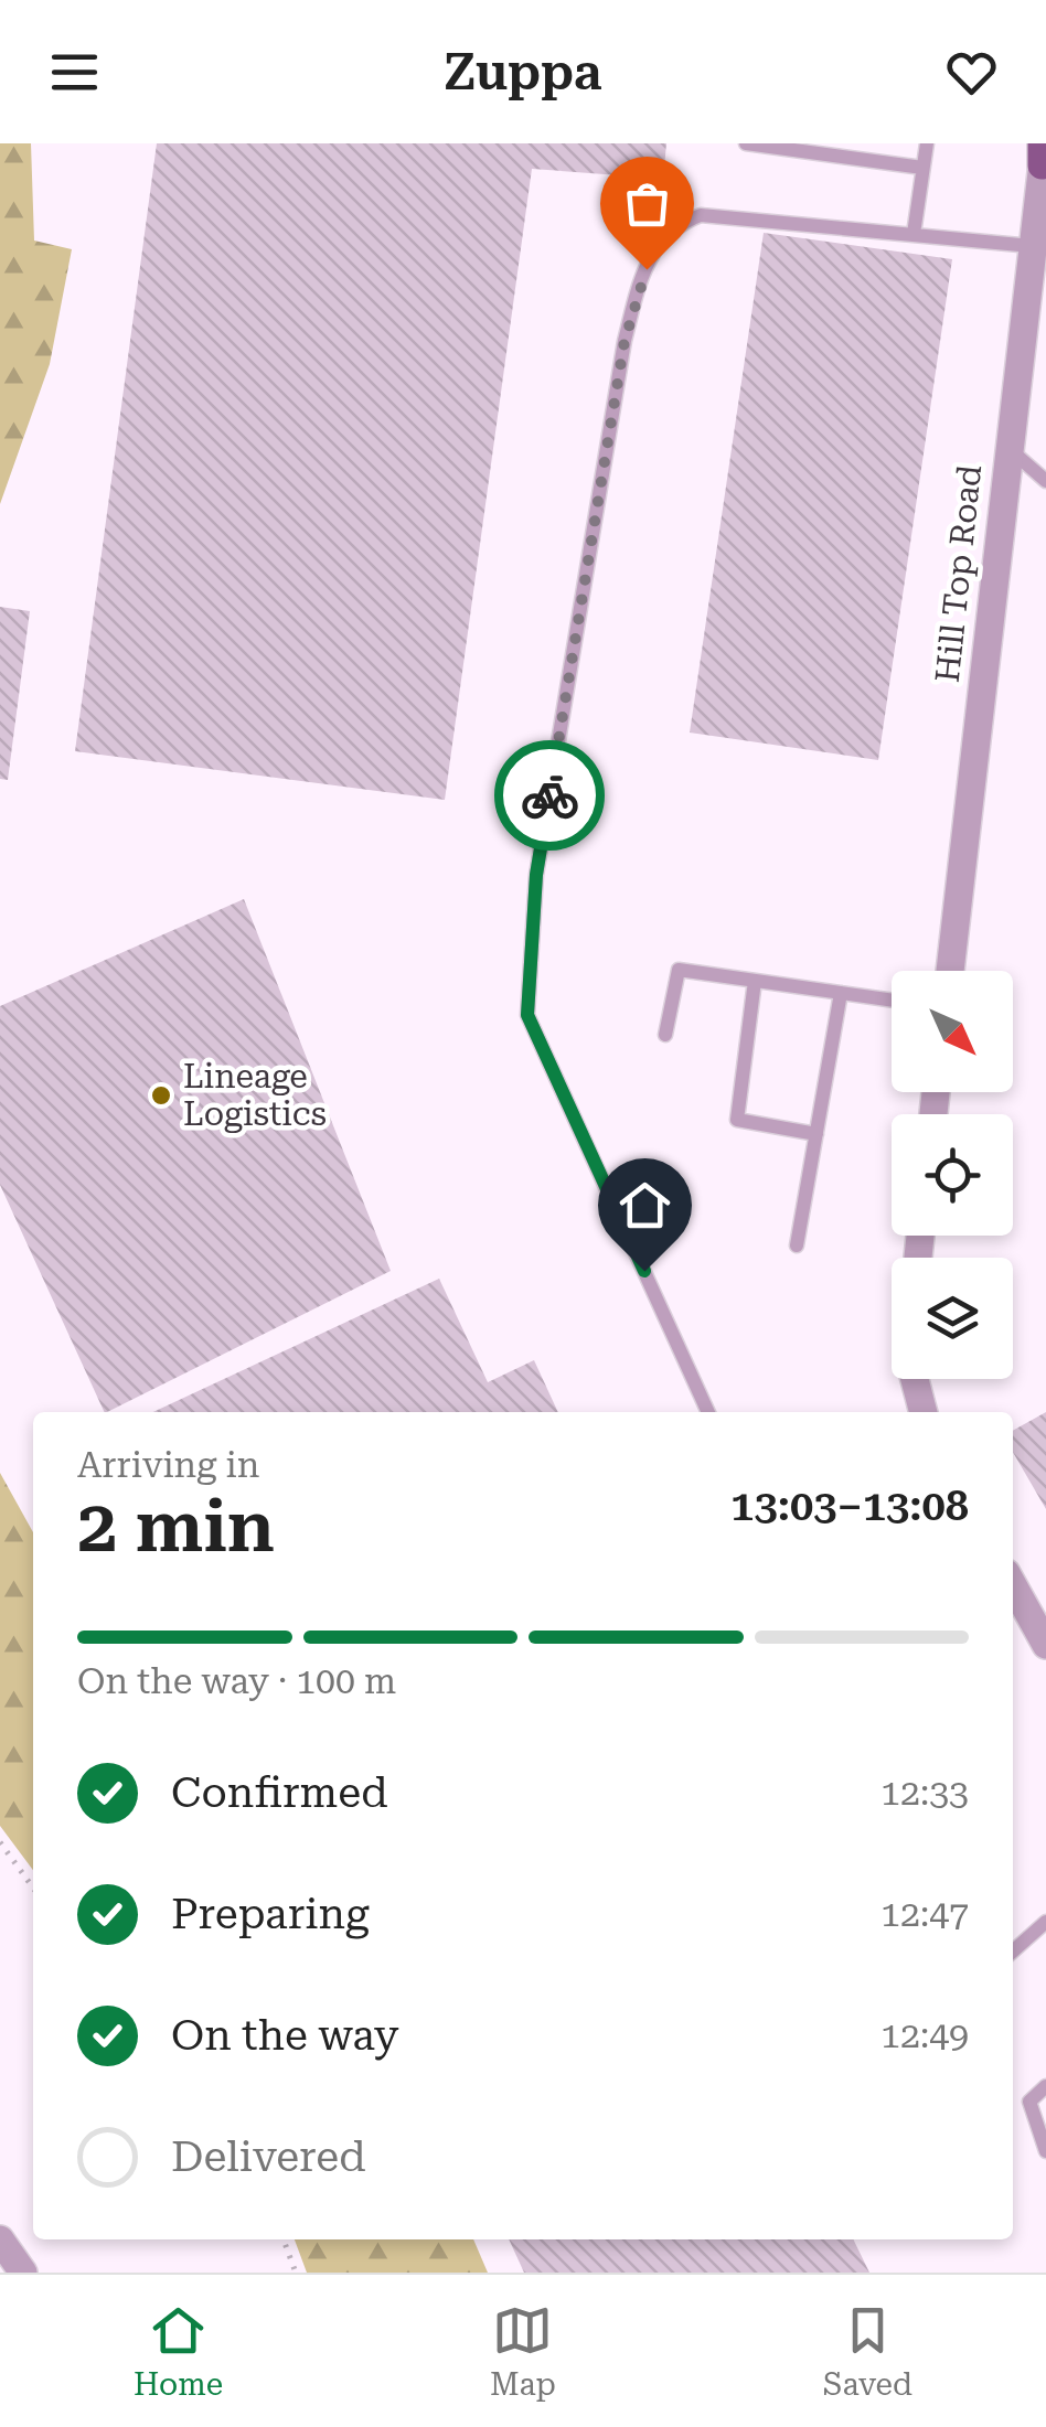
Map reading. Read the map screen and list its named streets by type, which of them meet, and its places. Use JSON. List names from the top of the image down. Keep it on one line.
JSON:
{"streets":{"street":["Hill Top Road"]},"places":["Lineage Logistics"],"north":"bottom right","page":{"header":"Zuppa","heading":["2 min","Arriving in","13:03–13:08"],"bar":"On the way · 100 m","list":[["Confirmed","12:33"],["Preparing","12:47"],["On the way","12:49"],"Delivered"],"tabs":["Home","Map","Saved"]}}
